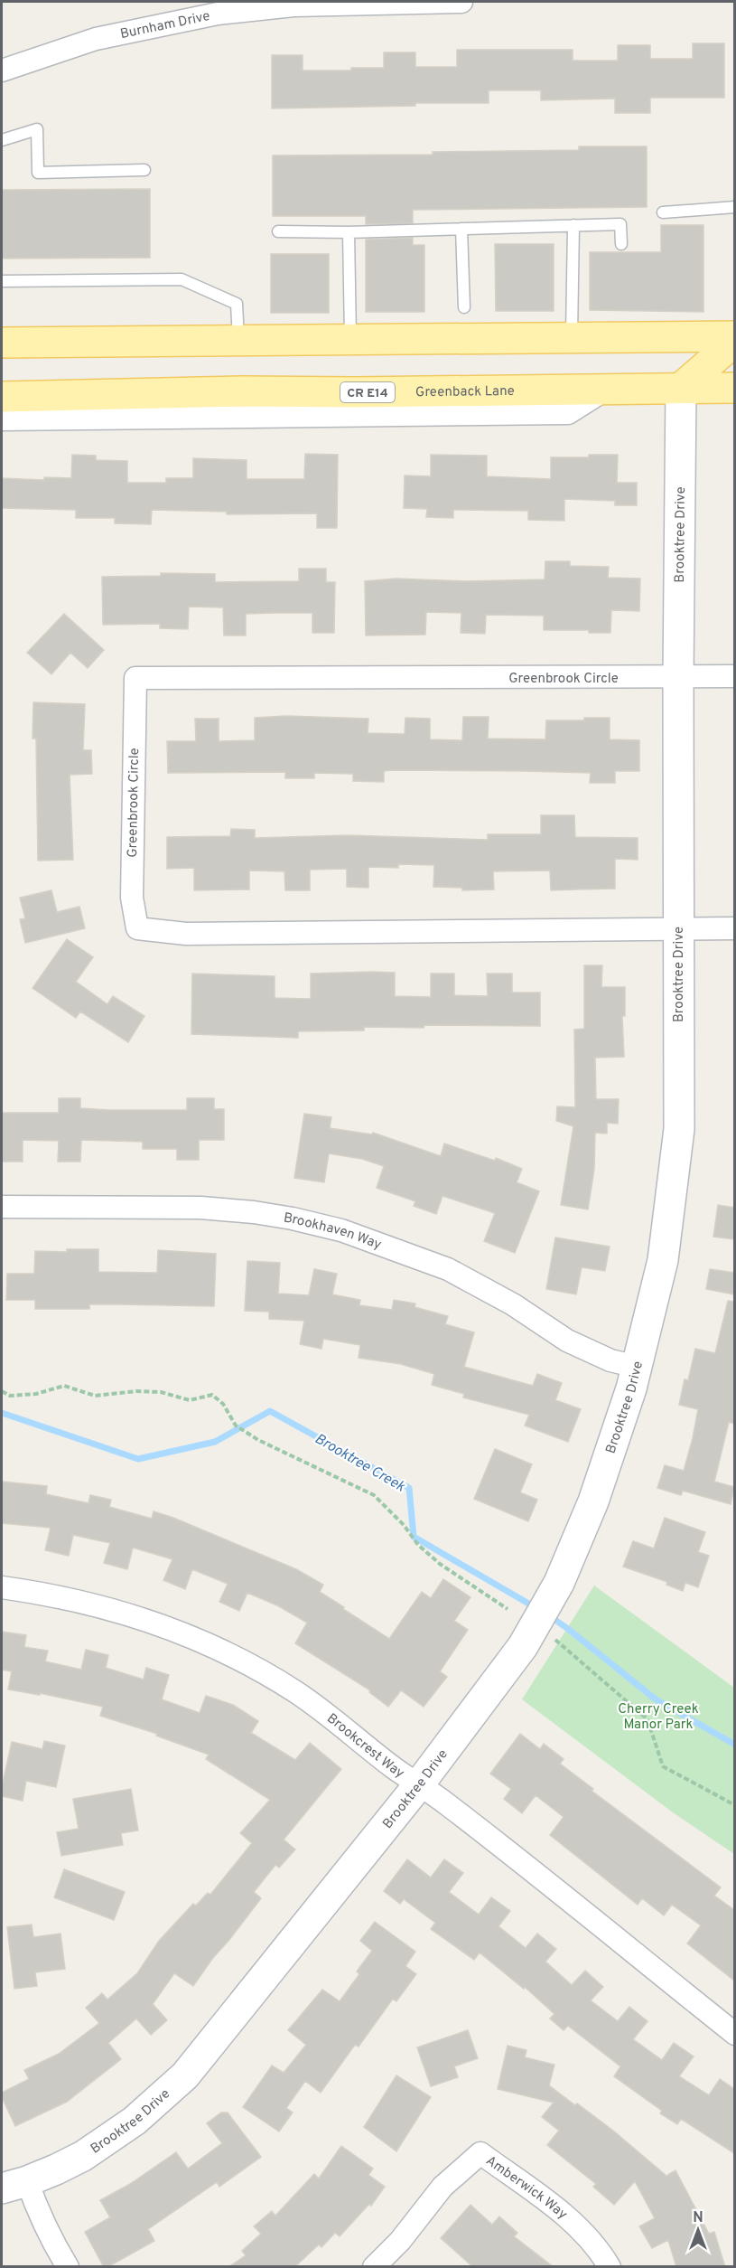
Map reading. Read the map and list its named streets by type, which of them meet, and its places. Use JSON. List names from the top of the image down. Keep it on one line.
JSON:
{"streets":{"main road":["Greenback Lane","CR E14"],"street":["Burnham Drive","Brooktree Drive","Greenbrook Circle","Brookhaven Way","Brookcrest Way","Amberwick Way"]},"crossings":[["Greenback Lane","Brooktree Drive"],["Brooktree Drive","Greenbrook Circle"],["Brooktree Drive","Brookhaven Way"],["Brooktree Drive","Brookcrest Way"]],"water":["Brooktree Creek"],"parks":["Cherry Creek Manor Park"],"north":"top"}
